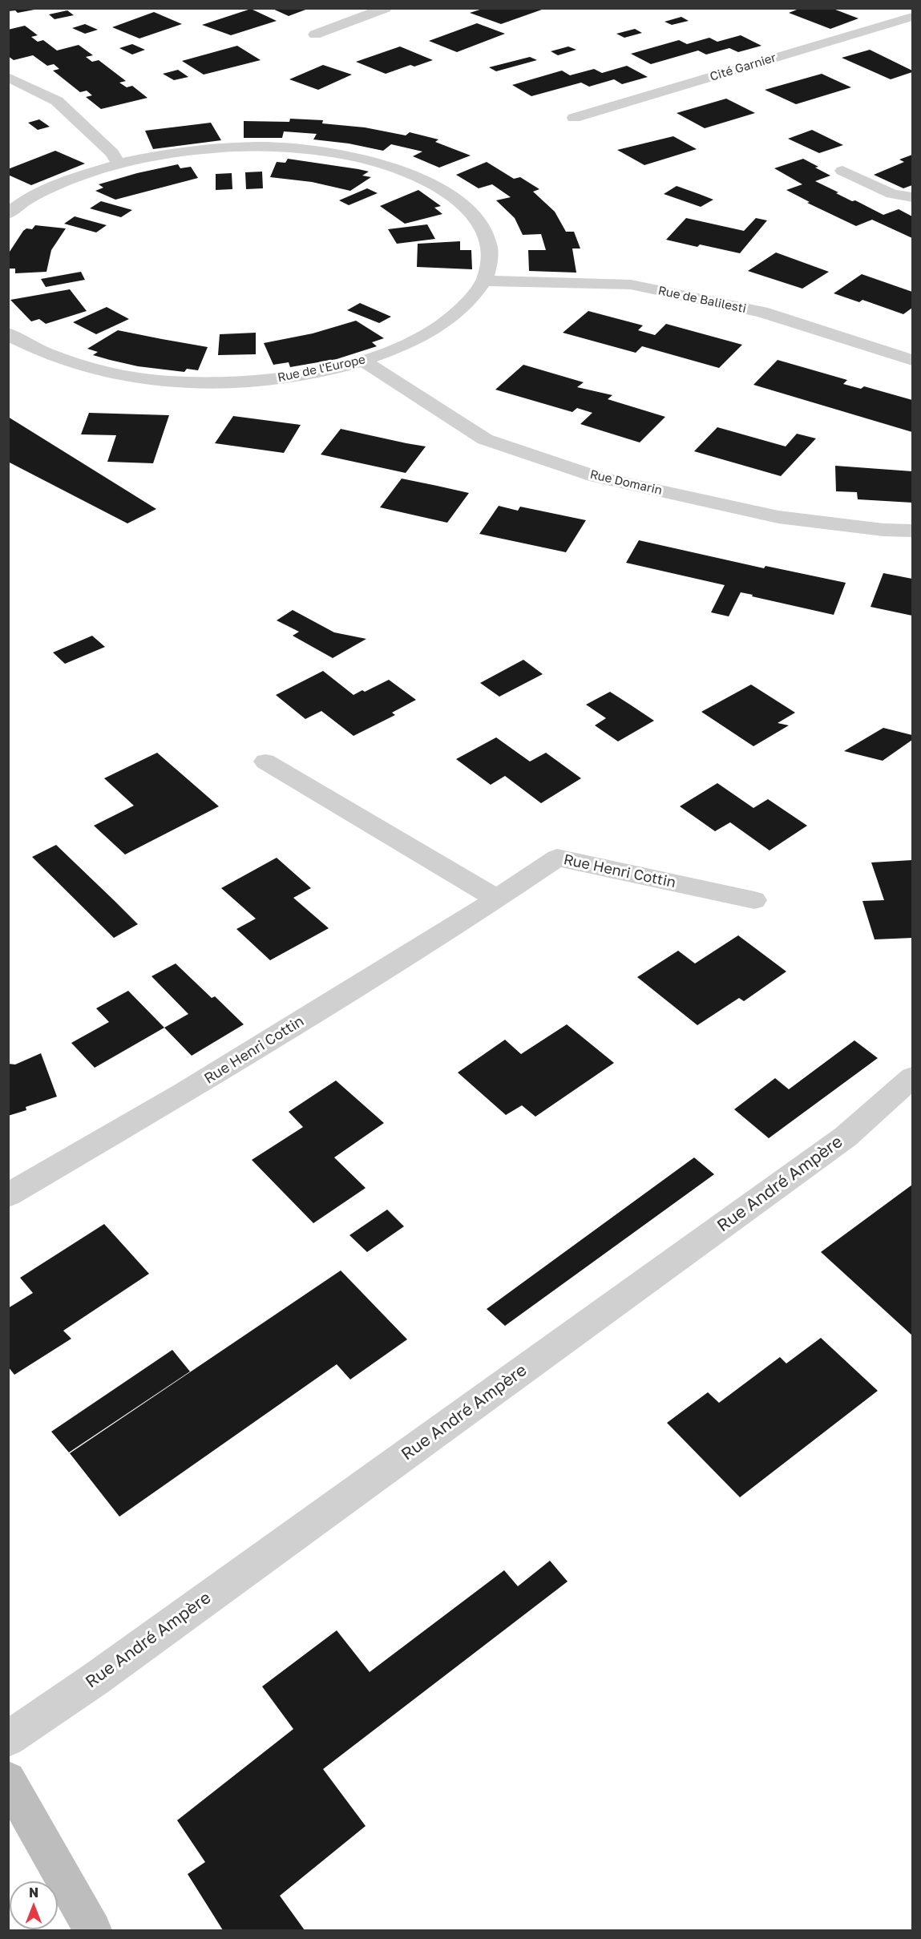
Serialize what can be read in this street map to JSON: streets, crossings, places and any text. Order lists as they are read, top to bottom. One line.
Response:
{"streets":{"street":["Cité Garnier","Rue de Balilesti","Rue de l'Europe","Rue Domarin","Rue Henri Cottin","Rue André Ampère"]},"crossings":[["Rue de Balilesti","Rue de l'Europe"],["Rue de l'Europe","Rue Domarin"]],"north":"top"}
